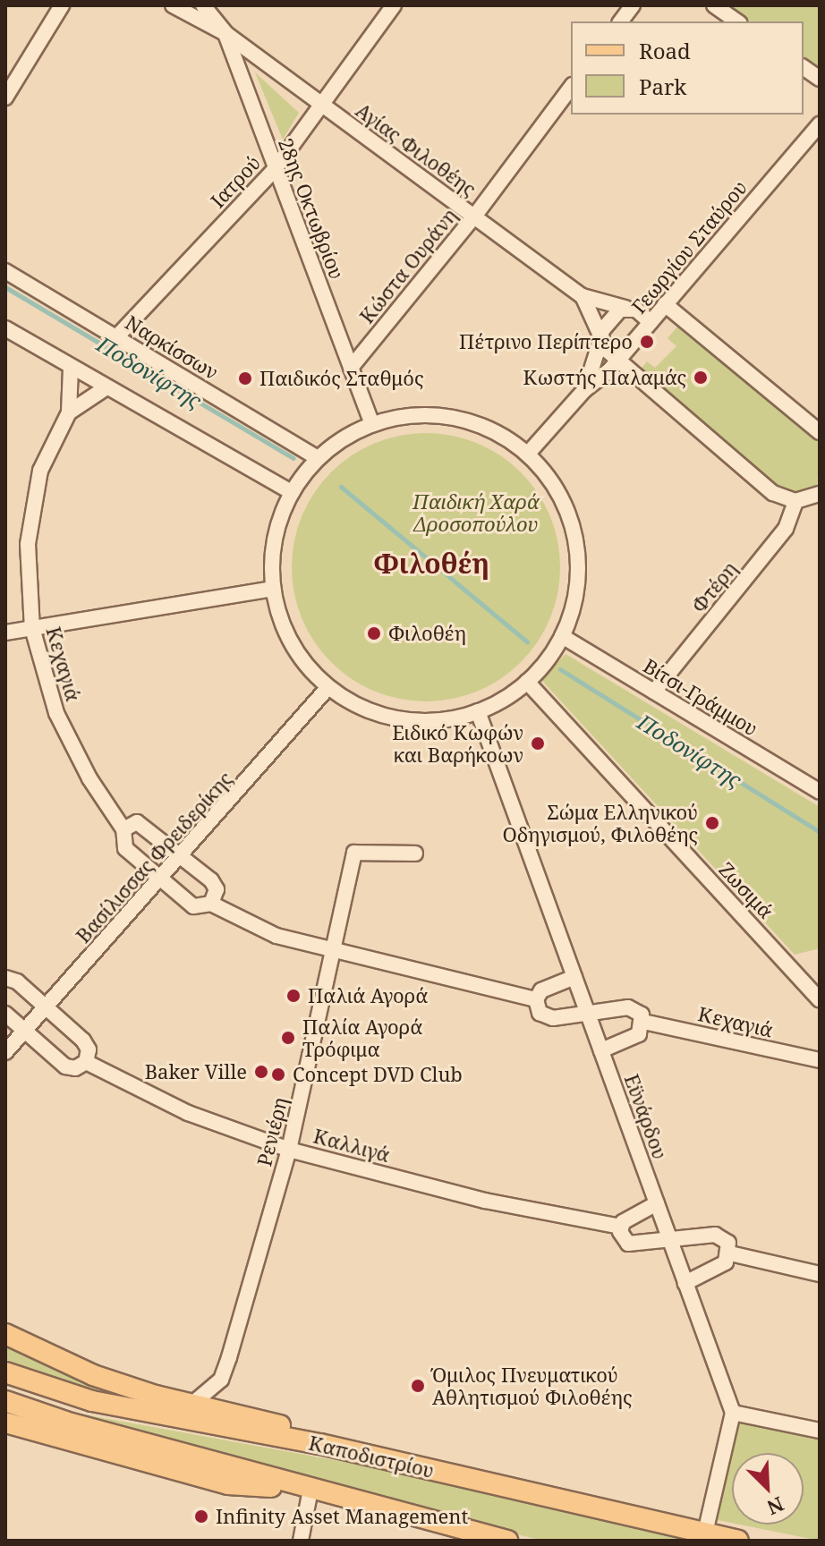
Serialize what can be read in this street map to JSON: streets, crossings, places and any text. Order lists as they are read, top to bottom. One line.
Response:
{"streets":{"main road":["Καποδιστρίου"],"street":["Αγίας Φιλοθέης","Ιατρού","28ης Οκτωβρίου","Γεωργίου Σταύρου","Κώστα Ουράνη","Ναρκίσσων","Φτέρη","Κεχαγιά","Βίτσι-Γράμμου","Βασίλισσας Φρειδερίκης","Ζωσιμά","Εϋνάρδου","Ρενιέρη","Καλλιγά"]},"crossings":[["Αγίας Φιλοθέης","Ιατρού"],["Αγίας Φιλοθέης","28ης Οκτωβρίου"],["Αγίας Φιλοθέης","Γεωργίου Σταύρου"],["Αγίας Φιλοθέης","Κώστα Ουράνη"],["Ιατρού","28ης Οκτωβρίου"],["Ιατρού","Ναρκίσσων"],["28ης Οκτωβρίου","Κώστα Ουράνη"],["Φτέρη","Βίτσι-Γράμμου"],["Κεχαγιά","Βασίλισσας Φρειδερίκης"],["Κεχαγιά","Εϋνάρδου"],["Κεχαγιά","Ρενιέρη"],["Βασίλισσας Φρειδερίκης","Καλλιγά"],["Εϋνάρδου","Καλλιγά"],["Ρενιέρη","Καλλιγά"]],"districts":["Φιλοθέη"],"water":["Ποδονίφτης"],"parks":["Παιδική Χαρά Δροσοπούλου"],"places":["Πέτρινο Περίπτερο","Κωστής Παλαμάς","Παιδικός Σταθμός","Φιλοθέη","Ειδικό Κωφών και Βαρήκοων","Σώμα Ελληνικού Οδηγισμού, Φιλοθέης","Παλιά Αγορά","Παλία Αγορά Τρόφιμα","Baker Ville","Concept DVD Club","Όμιλος Πνευματικού Αθλητισμού Φιλοθέης","Infinity Asset Management"],"legend":["Road","Park"],"north":"bottom right"}
